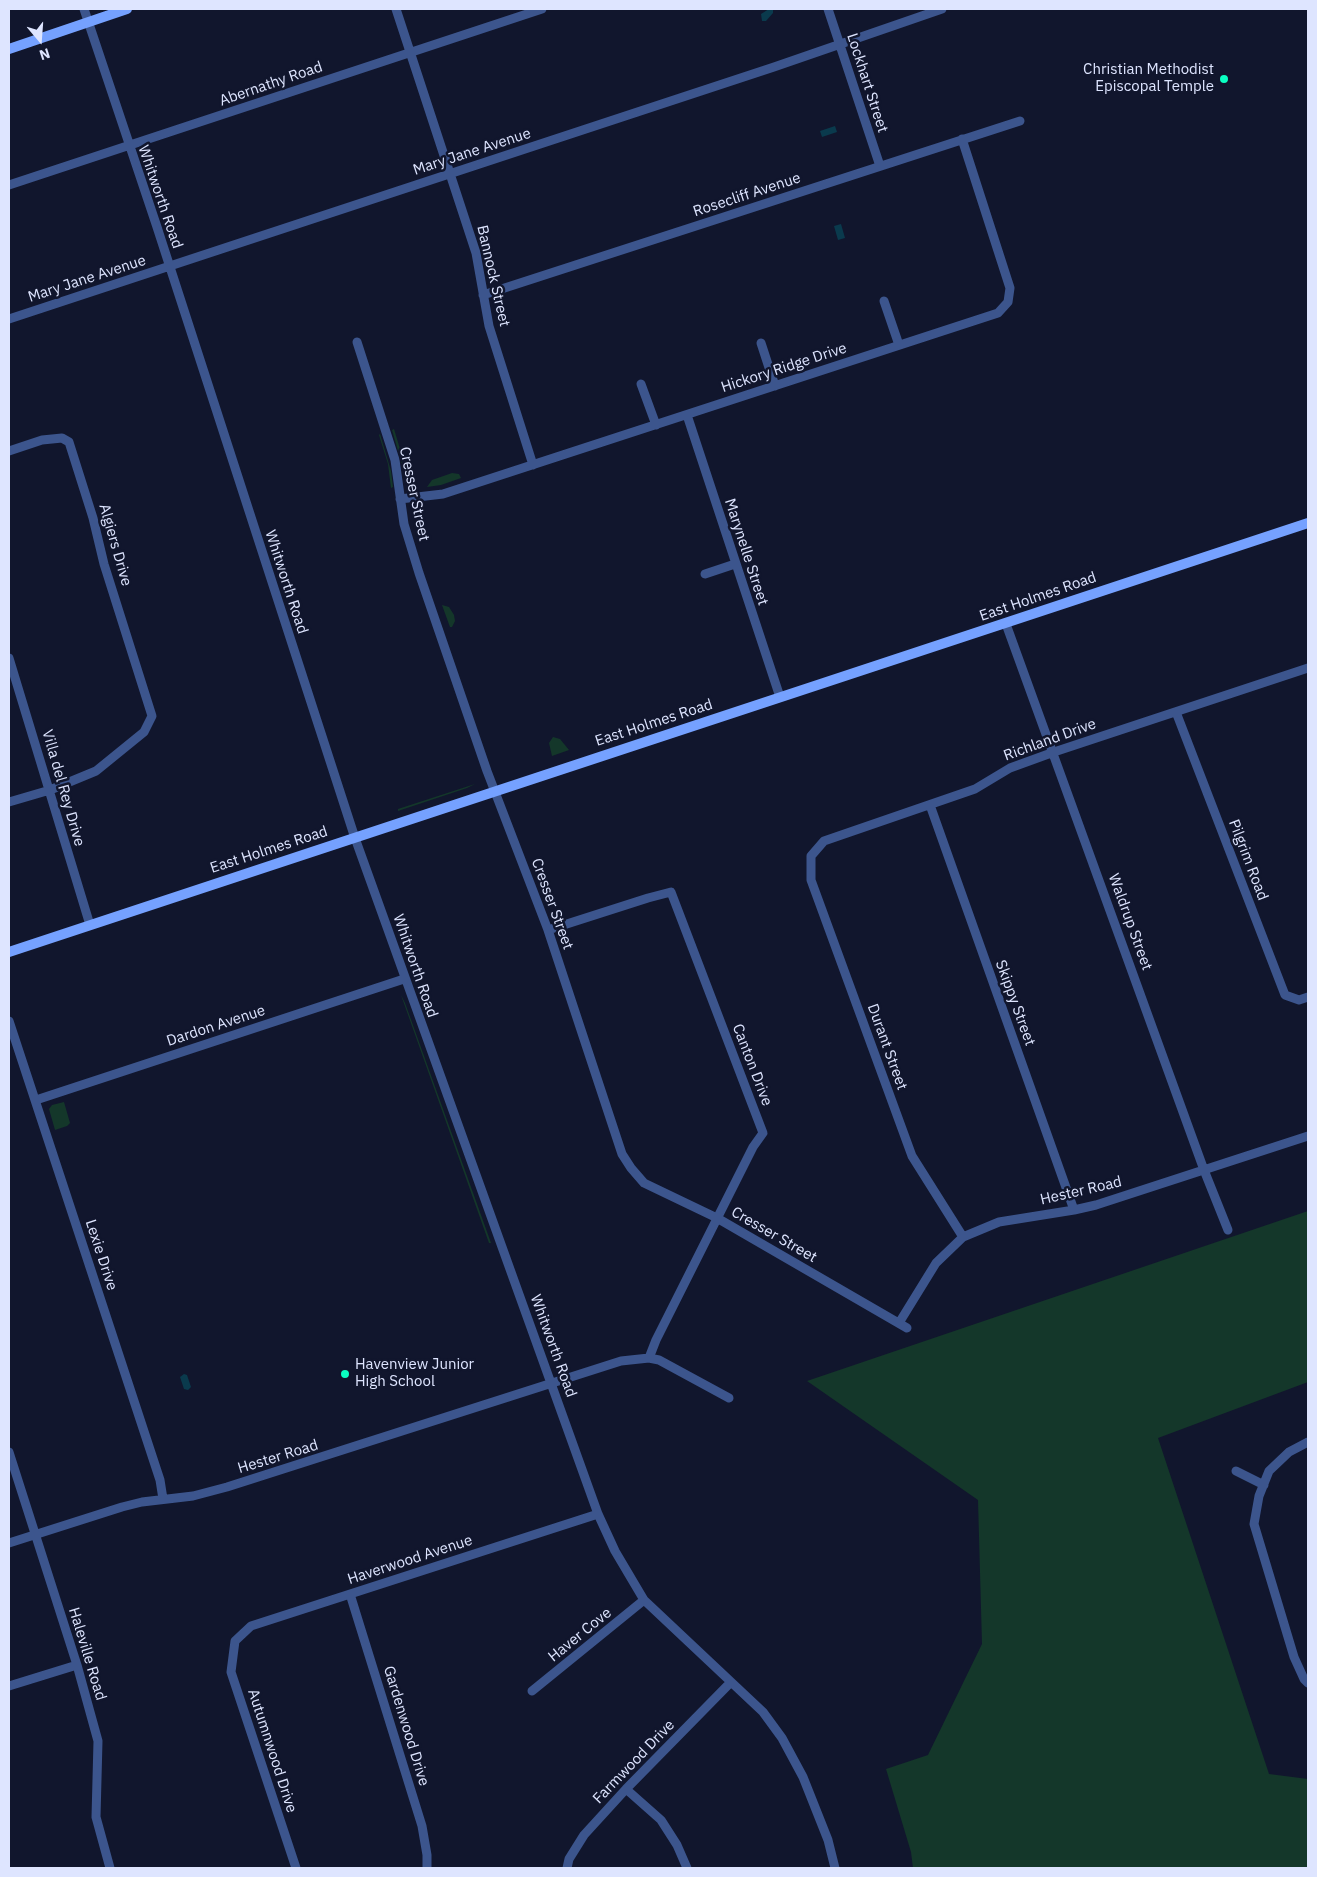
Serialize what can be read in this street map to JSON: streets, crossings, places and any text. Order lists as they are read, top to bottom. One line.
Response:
{"streets":{"main road":["East Holmes Road"],"street":["Lockhart Street","Abernathy Road","Mary Jane Avenue","Rosecliff Avenue","Whitworth Road","Bannock Street","Hickory Ridge Drive","Cresser Street","Algiers Drive","Marynelle Street","Richland Drive","Villa del Rey Drive","Pilgrim Road","Waldrup Street","Skippy Street","Dardon Avenue","Durant Street","Canton Drive","Hester Road","Lexie Drive","Haverwood Avenue","Haver Cove","Haleville Road","Gardenwood Drive","Autumnwood Drive","Farmwood Drive"]},"crossings":[["Lockhart Street","Mary Jane Avenue"],["Lockhart Street","Rosecliff Avenue"],["Abernathy Road","Whitworth Road"],["Abernathy Road","Bannock Street"],["Mary Jane Avenue","Whitworth Road"],["Mary Jane Avenue","Bannock Street"],["Rosecliff Avenue","Bannock Street"],["Rosecliff Avenue","Hickory Ridge Drive"],["Whitworth Road","East Holmes Road"],["Whitworth Road","Dardon Avenue"],["Whitworth Road","Hester Road"],["Whitworth Road","Haverwood Avenue"],["Whitworth Road","Haver Cove"],["Whitworth Road","Farmwood Drive"],["Bannock Street","Hickory Ridge Drive"],["Hickory Ridge Drive","Cresser Street"],["Hickory Ridge Drive","Marynelle Street"],["Cresser Street","East Holmes Road"],["Cresser Street","Canton Drive"],["Cresser Street","Hester Road"],["Algiers Drive","Villa del Rey Drive"],["Marynelle Street","East Holmes Road"],["East Holmes Road","Villa del Rey Drive"],["East Holmes Road","Waldrup Street"],["Richland Drive","Pilgrim Road"],["Richland Drive","Waldrup Street"],["Richland Drive","Skippy Street"],["Richland Drive","Durant Street"],["Waldrup Street","Hester Road"],["Skippy Street","Hester Road"],["Dardon Avenue","Lexie Drive"],["Durant Street","Hester Road"],["Canton Drive","Hester Road"],["Hester Road","Lexie Drive"],["Hester Road","Haleville Road"],["Haverwood Avenue","Gardenwood Drive"],["Haverwood Avenue","Autumnwood Drive"]],"places":["Christian Methodist Episcopal Temple","Havenview Junior High School"],"north":"bottom"}
